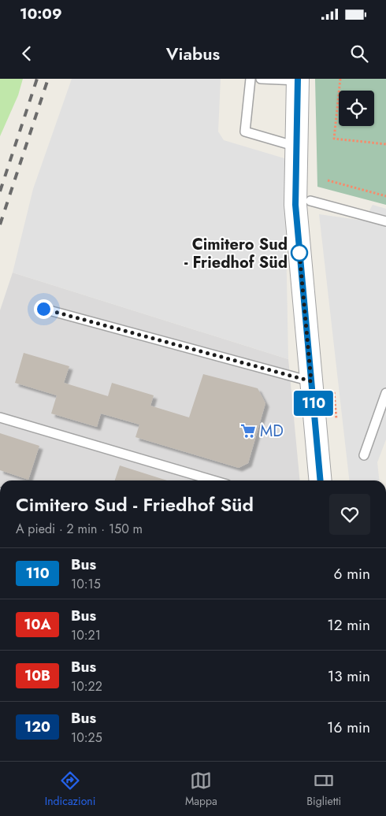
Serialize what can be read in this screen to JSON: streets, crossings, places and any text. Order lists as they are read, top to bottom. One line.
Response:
{"places":{"other":["Cimitero Sud - Friedhof Süd"],"supermarket":["MD"]},"lines":["bus line 110"],"page":{"status":"10:09","header":"Viabus","on_map":"110","heading":["Cimitero Sud - Friedhof Süd","A piedi · 2 min · 150 m"],"list":[{"mark":"110","name":"Bus","note":"10:15","value":"6 min"},{"mark":"10A","name":"Bus","note":"10:21","value":"12 min"},{"mark":"10B","name":"Bus","note":"10:22","value":"13 min"},{"mark":"120","name":"Bus","note":"10:25","value":"16 min"}],"tabs":["Indicazioni","Mappa","Biglietti"]}}
